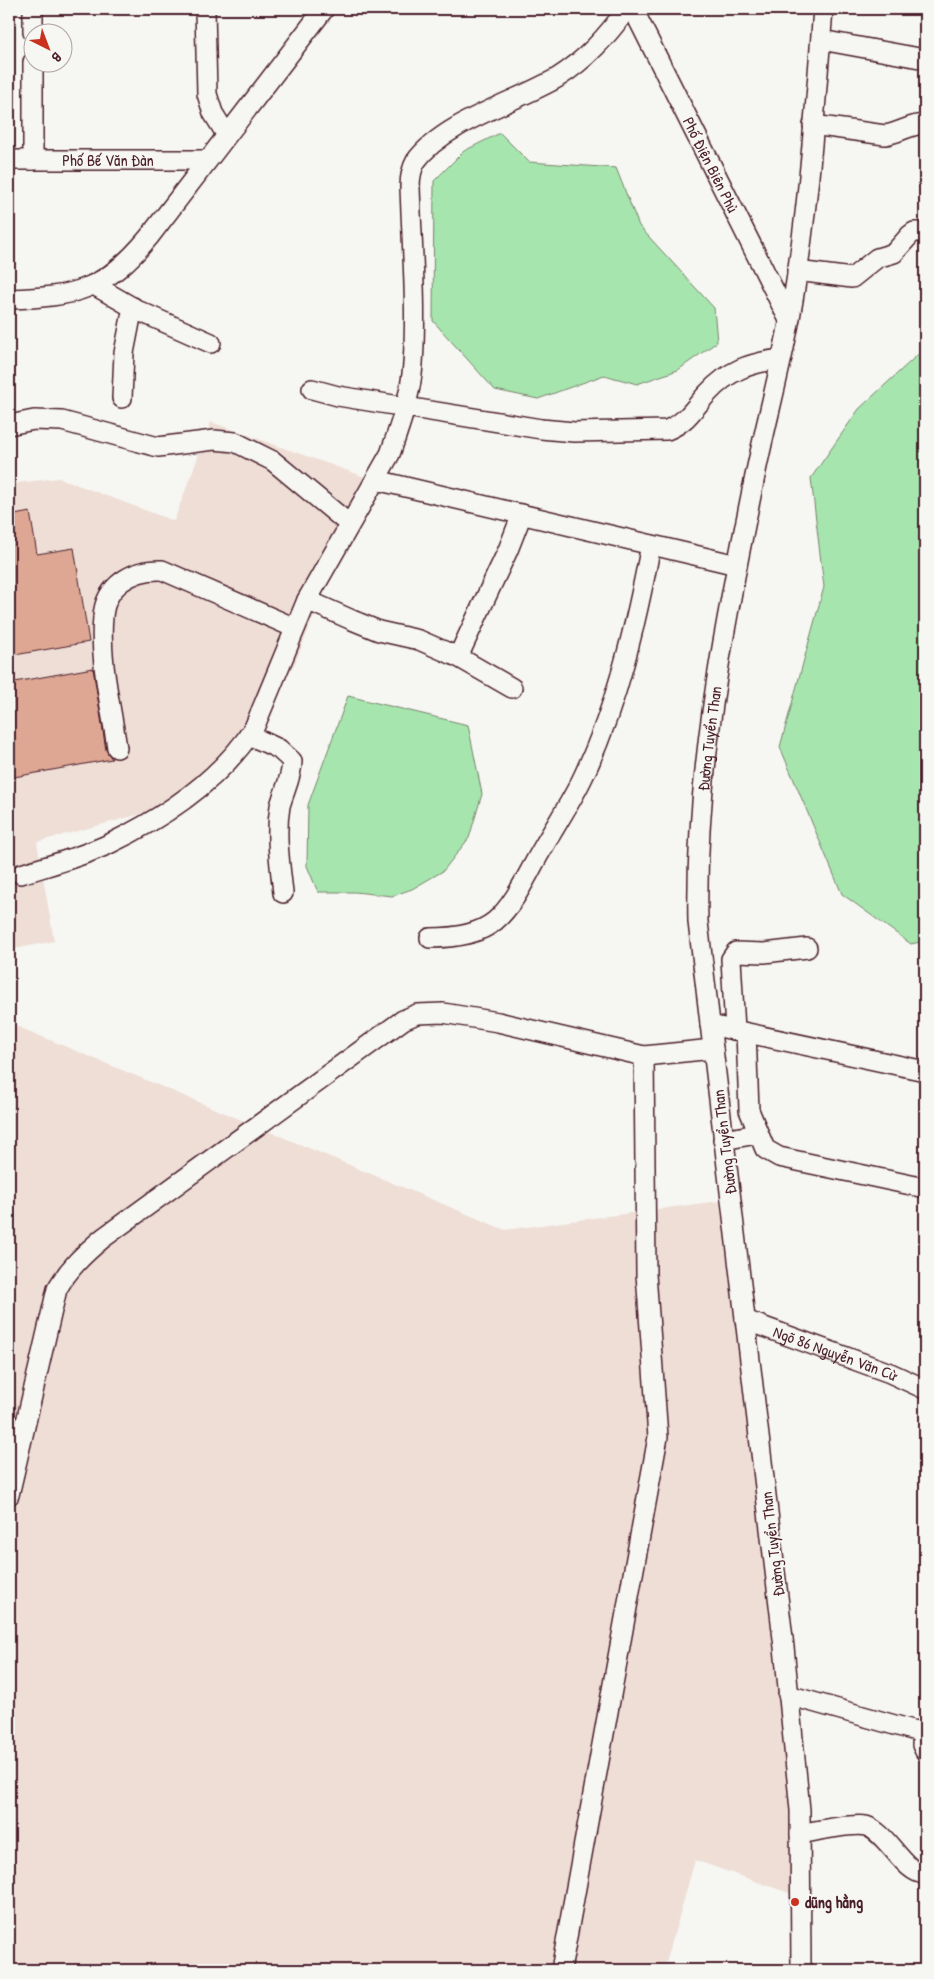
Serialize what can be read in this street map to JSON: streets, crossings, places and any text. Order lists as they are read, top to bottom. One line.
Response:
{"streets":{"street":["Phố Bế Văn Đàn","Phố Điện Biên Phủ","Đường Tuyển Than","Ngõ 86 Nguyễn Văn Cừ"]},"crossings":[["Phố Điện Biên Phủ","Đường Tuyển Than"],["Đường Tuyển Than","Ngõ 86 Nguyễn Văn Cừ"]],"places":["dũng hằng"],"north":"bottom right"}
